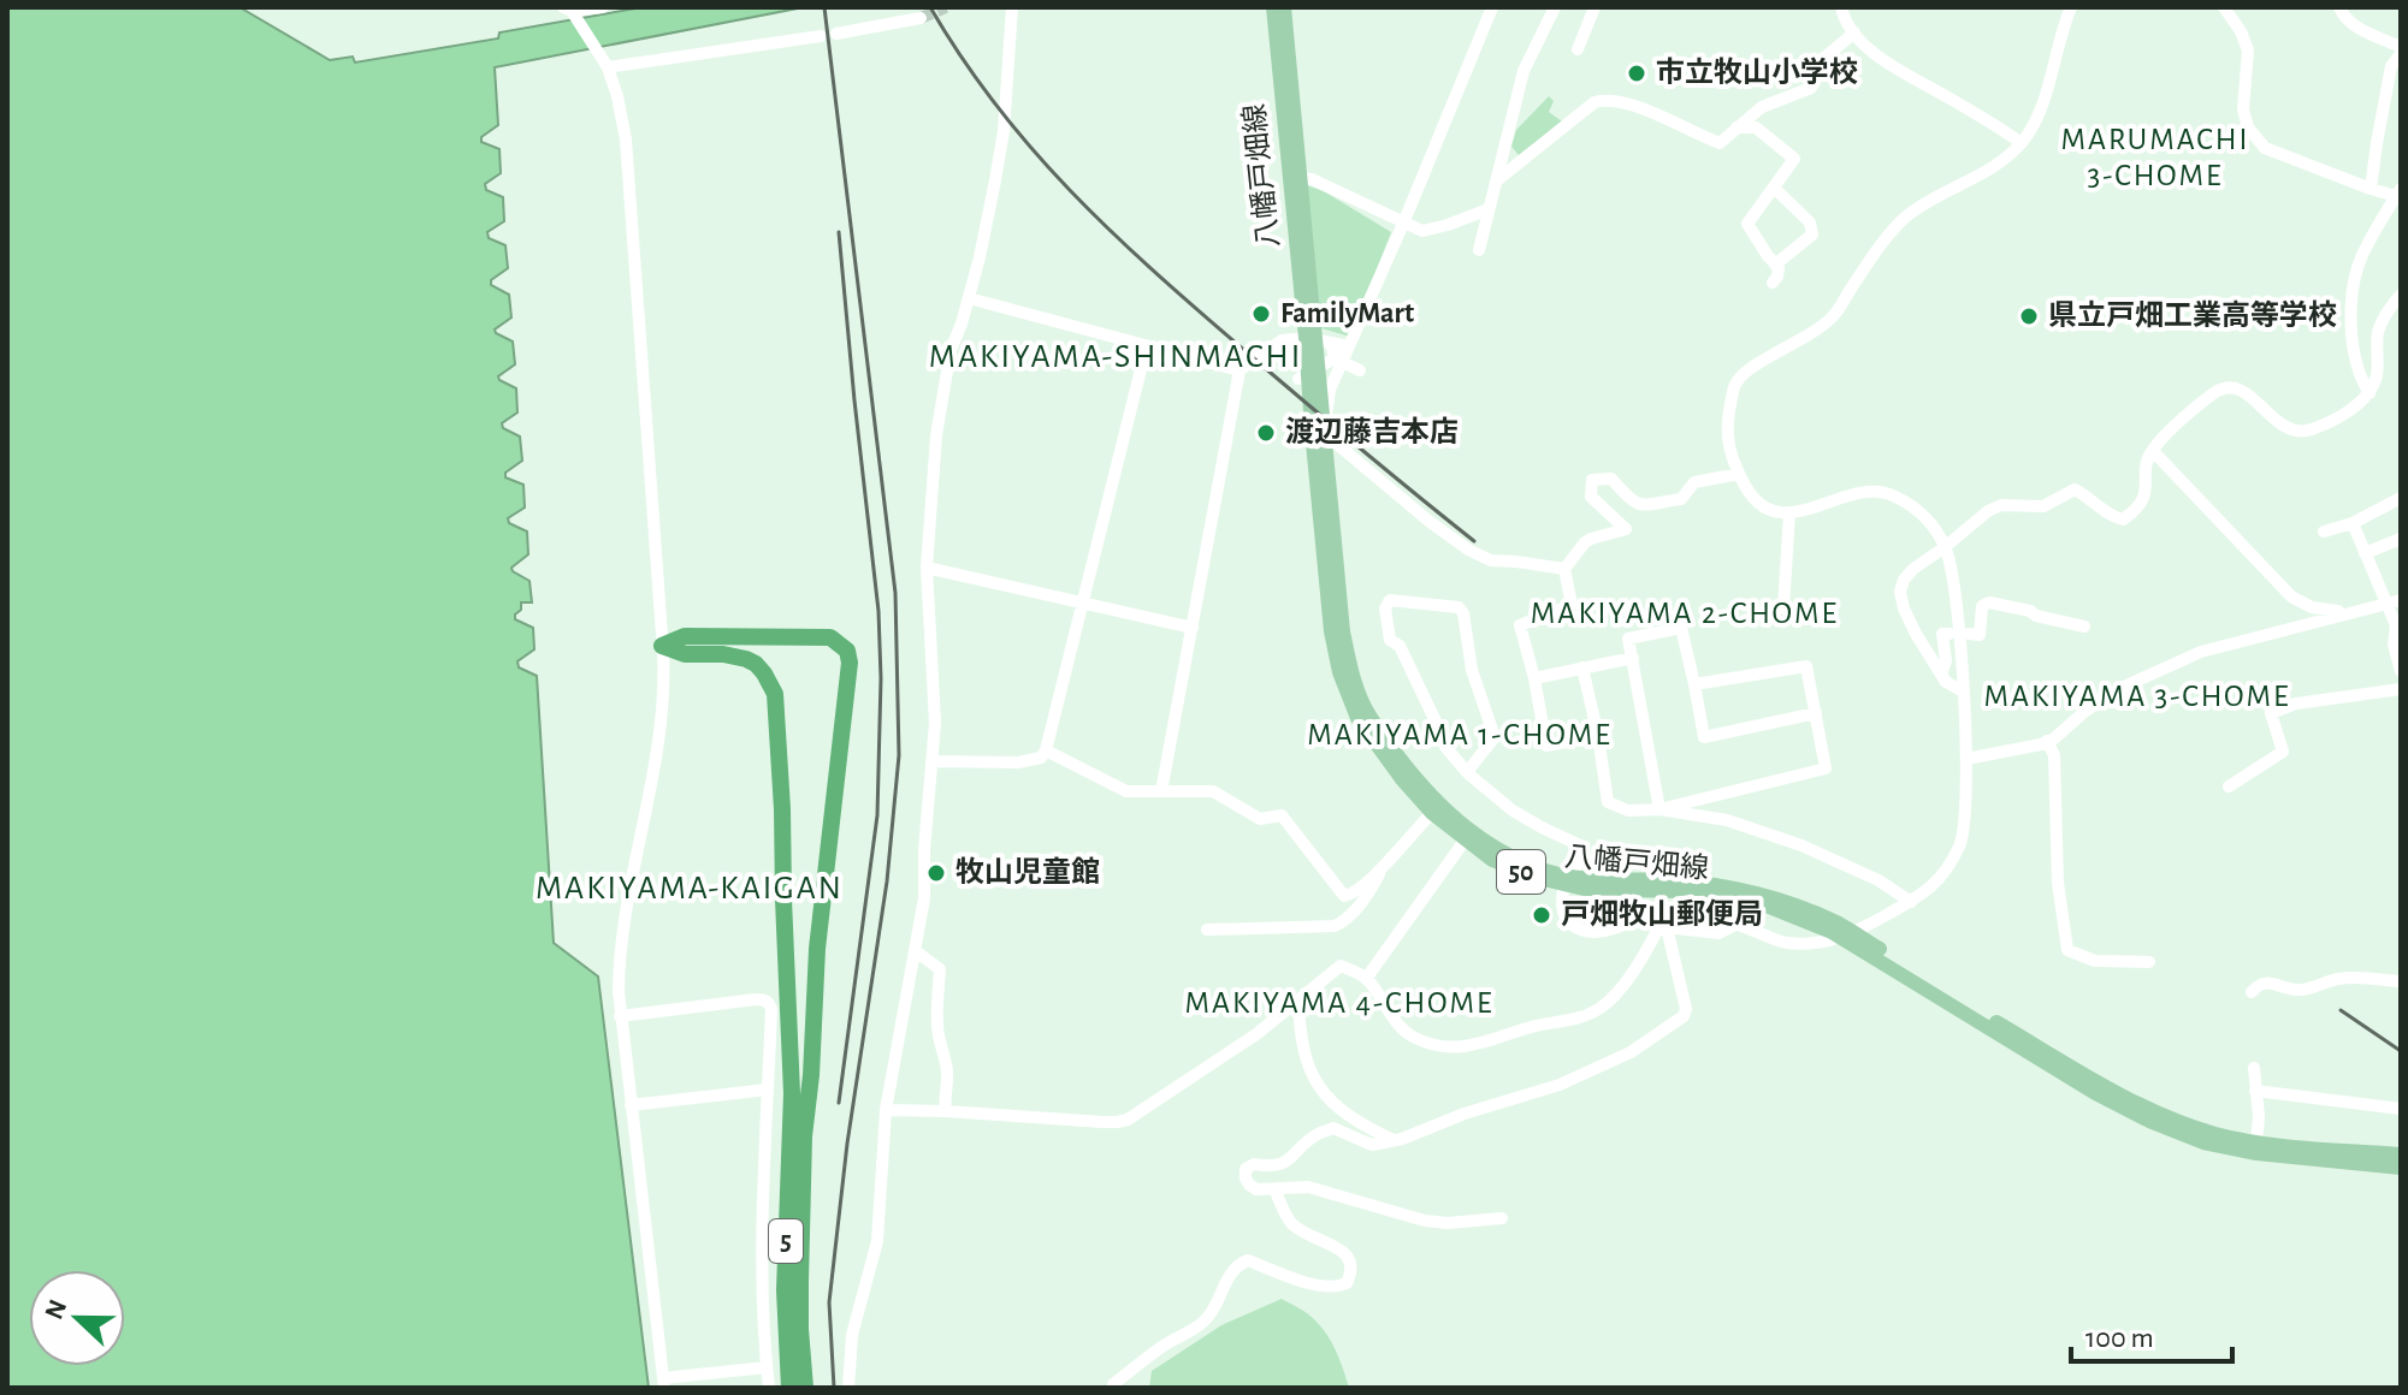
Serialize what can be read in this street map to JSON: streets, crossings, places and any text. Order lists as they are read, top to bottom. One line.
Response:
{"streets":{"highway":["5"],"main road":["八幡戸畑線","50"]},"districts":["MARUMACHI 3-CHOME","MAKIYAMA-SHINMACHI","MAKIYAMA 2-CHOME","MAKIYAMA 3-CHOME","MAKIYAMA 1-CHOME","MAKIYAMA-KAIGAN","MAKIYAMA 4-CHOME"],"places":["市立牧山小学校","FamilyMart","県立戸畑工業高等学校","渡辺藤吉本店","牧山児童館","戸畑牧山郵便局"],"scale_bar":"100 m","north":"left"}
